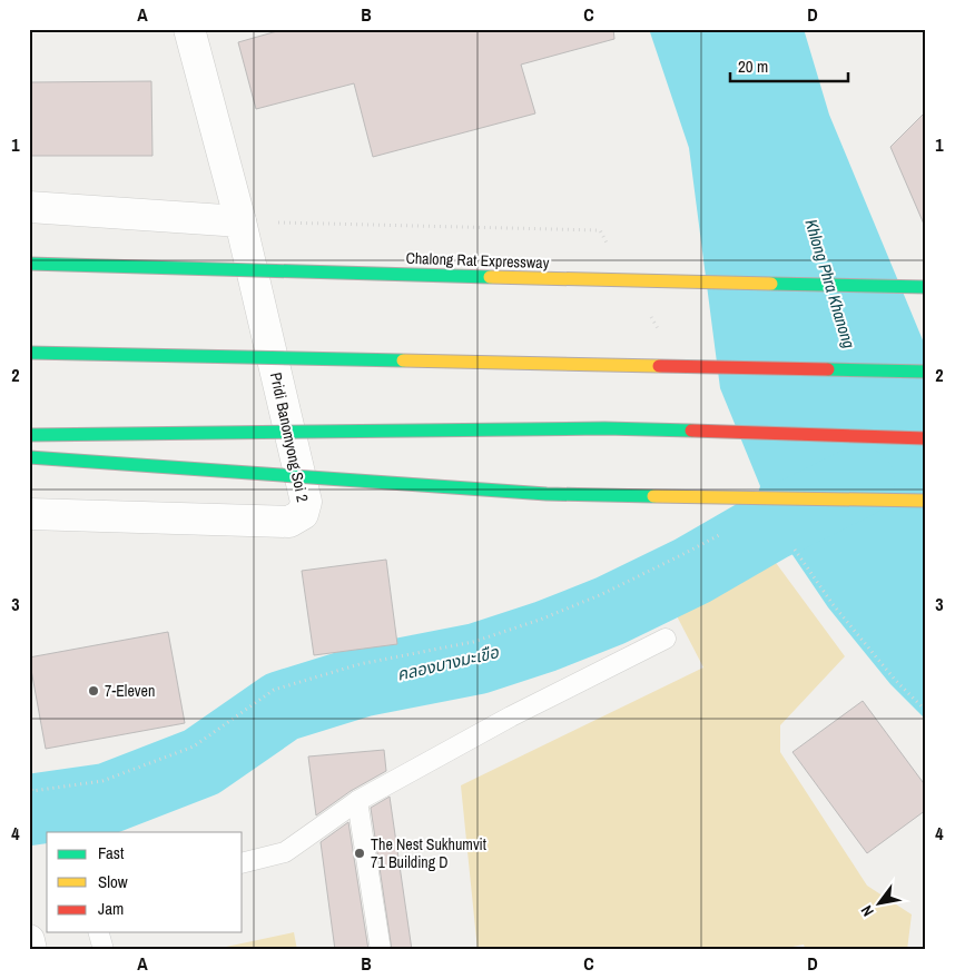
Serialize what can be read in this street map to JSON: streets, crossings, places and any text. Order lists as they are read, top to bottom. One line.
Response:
{"streets":{"highway":["Chalong Rat Expressway"],"street":["Pridi Banomyong Soi 2"]},"water":["Khlong Phra Khanong","คลองบางมะเขือ"],"places":["7-Eleven","The Nest Sukhumvit 71 Building D"],"legend":["Fast","Slow","Jam"],"scale_bar":"20 m","north":"bottom left","grid":{"columns":["A","B","C","D"],"rows":["1","2","3","4"]}}
